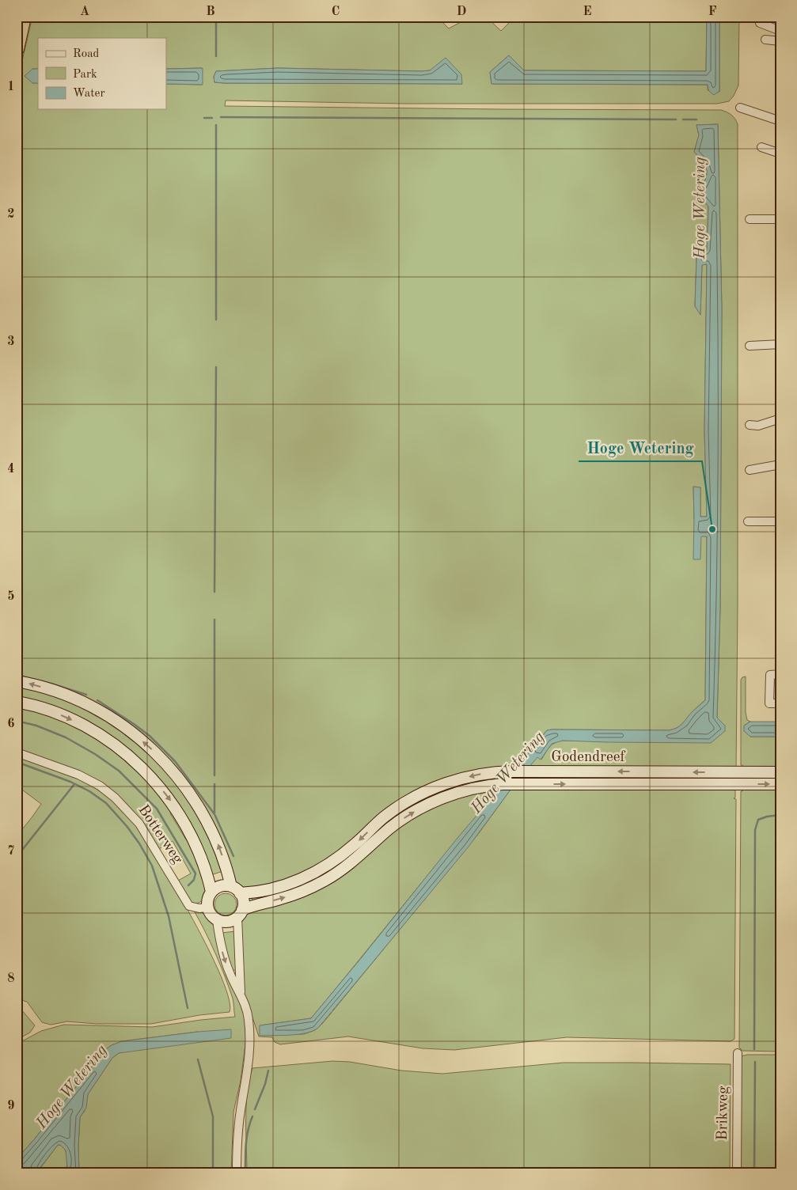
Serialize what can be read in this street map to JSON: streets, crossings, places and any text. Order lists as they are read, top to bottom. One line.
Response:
{"streets":{"main road":["Godendreef"],"street":["Botterweg","Brikweg"]},"crossings":[["Godendreef","Botterweg"]],"water":["Hoge Wetering"],"places":["Hoge Wetering"],"legend":["Road","Park","Water"],"grid":{"columns":["A","B","C","D","E","F"],"rows":["1","2","3","4","5","6","7","8","9"]}}
